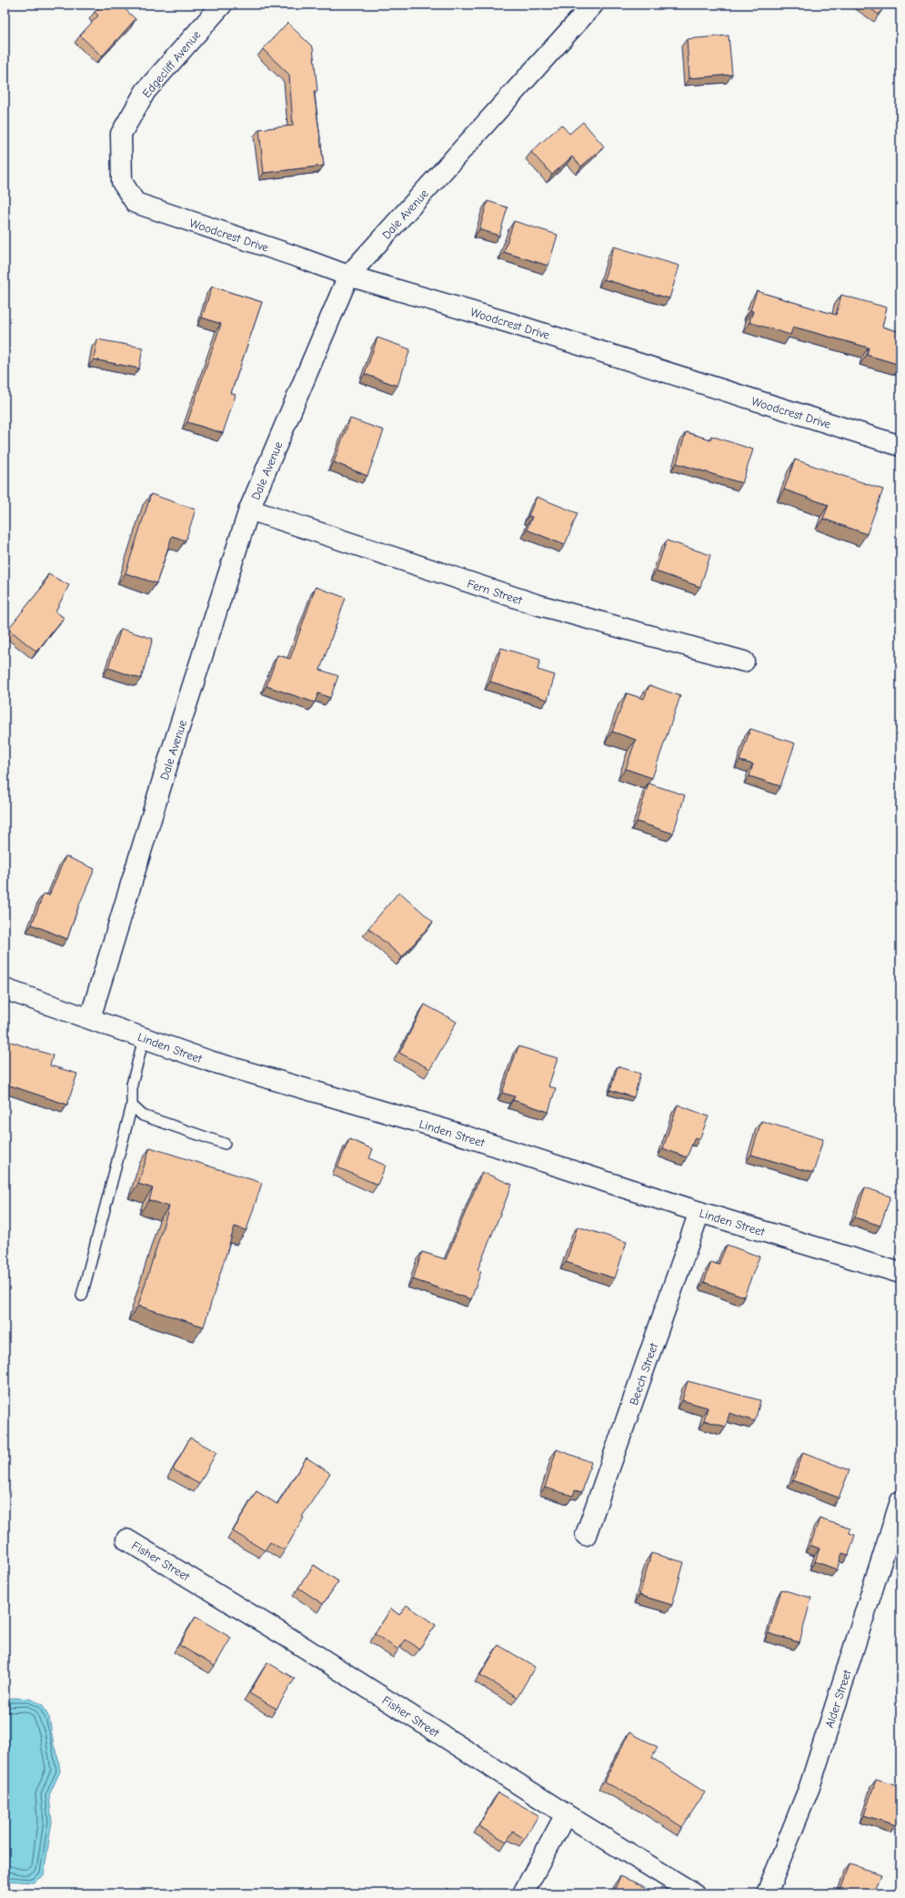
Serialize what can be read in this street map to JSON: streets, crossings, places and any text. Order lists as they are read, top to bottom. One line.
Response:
{"streets":{"street":["Edgecliff Avenue","Dale Avenue","Woodcrest Drive","Fern Street","Linden Street","Beech Street","Fisher Street","Alder Street"]},"crossings":[["Edgecliff Avenue","Woodcrest Drive"],["Dale Avenue","Woodcrest Drive"],["Dale Avenue","Fern Street"],["Dale Avenue","Linden Street"],["Linden Street","Beech Street"]]}
